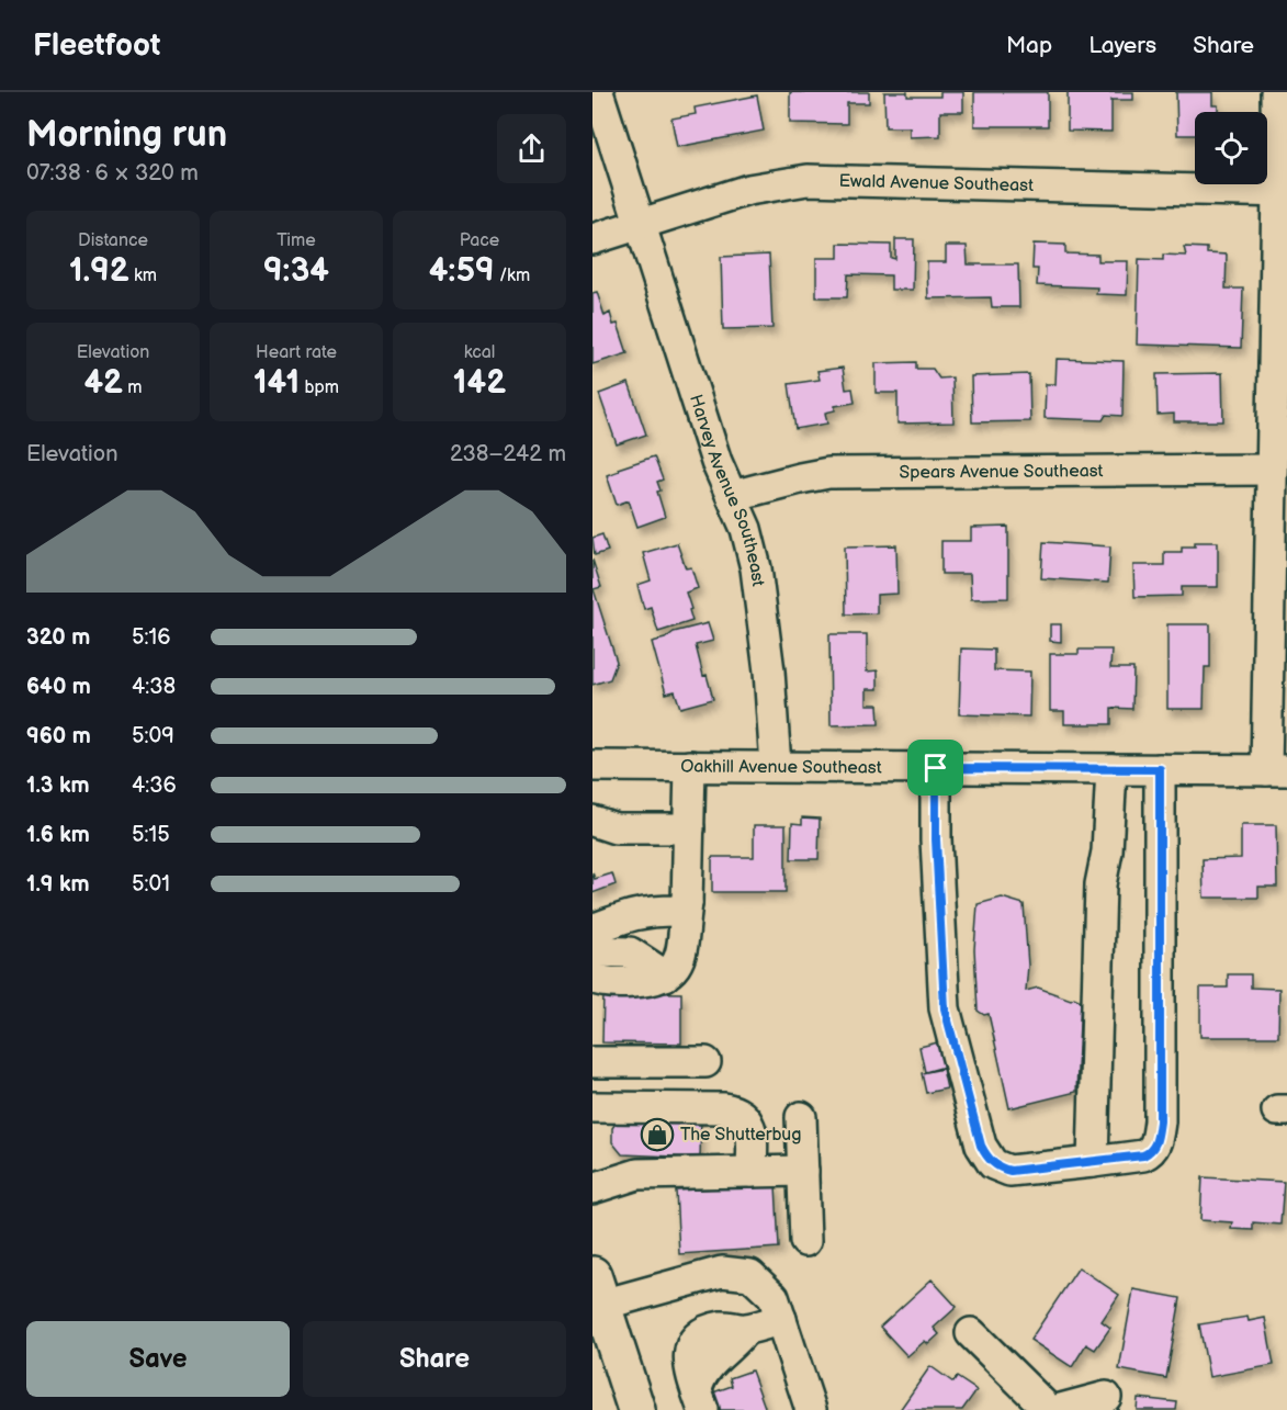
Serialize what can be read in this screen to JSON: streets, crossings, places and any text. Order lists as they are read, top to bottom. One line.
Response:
{"streets":{"street":["Ewald Avenue Southeast","Spears Avenue Southeast","Harvey Avenue Southeast","Oakhill Avenue Southeast"]},"crossings":[["Ewald Avenue Southeast","Harvey Avenue Southeast"],["Spears Avenue Southeast","Harvey Avenue Southeast"],["Harvey Avenue Southeast","Oakhill Avenue Southeast"]],"places":{"shop":["The Shutterbug"]},"page":{"header":"Fleetfoot","nav":["Map","Layers","Share"],"heading":["Morning run","07:38 · 6 × 320 m"],"stats":[["Distance","1.92 km"],["Time","9:34"],["Pace","4:59 /km"],["Elevation","42 m"],["Heart rate","141 bpm"],["kcal","142"]],"chart":["Elevation","238–242 m"],"list":[{"name":"320 m","note":"5:16"},{"name":"640 m","note":"4:38"},{"name":"960 m","note":"5:09"},{"name":"1.3 km","note":"4:36"},{"name":"1.6 km","note":"5:15"},{"name":"1.9 km","note":"5:01"}],"buttons":["Save","Share"]}}
